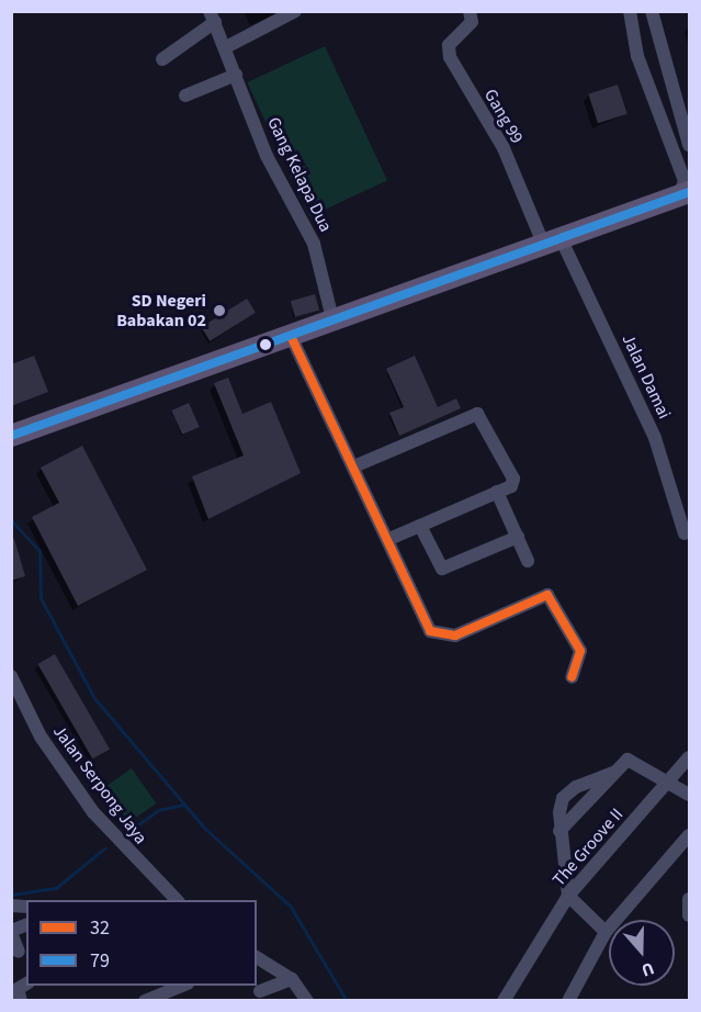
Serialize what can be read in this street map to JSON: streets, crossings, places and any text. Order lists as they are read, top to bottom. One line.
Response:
{"streets":{"street":["Gang 99","Gang Kelapa Dua","Jalan Damai","Jalan Serpong Jaya","The Groove II"]},"crossings":[["Gang 99","Jalan Damai"]],"places":["SD Negeri Babakan 02"],"lines":["transit line 79","transit line 32"],"legend":["32","79"],"north":"bottom"}
